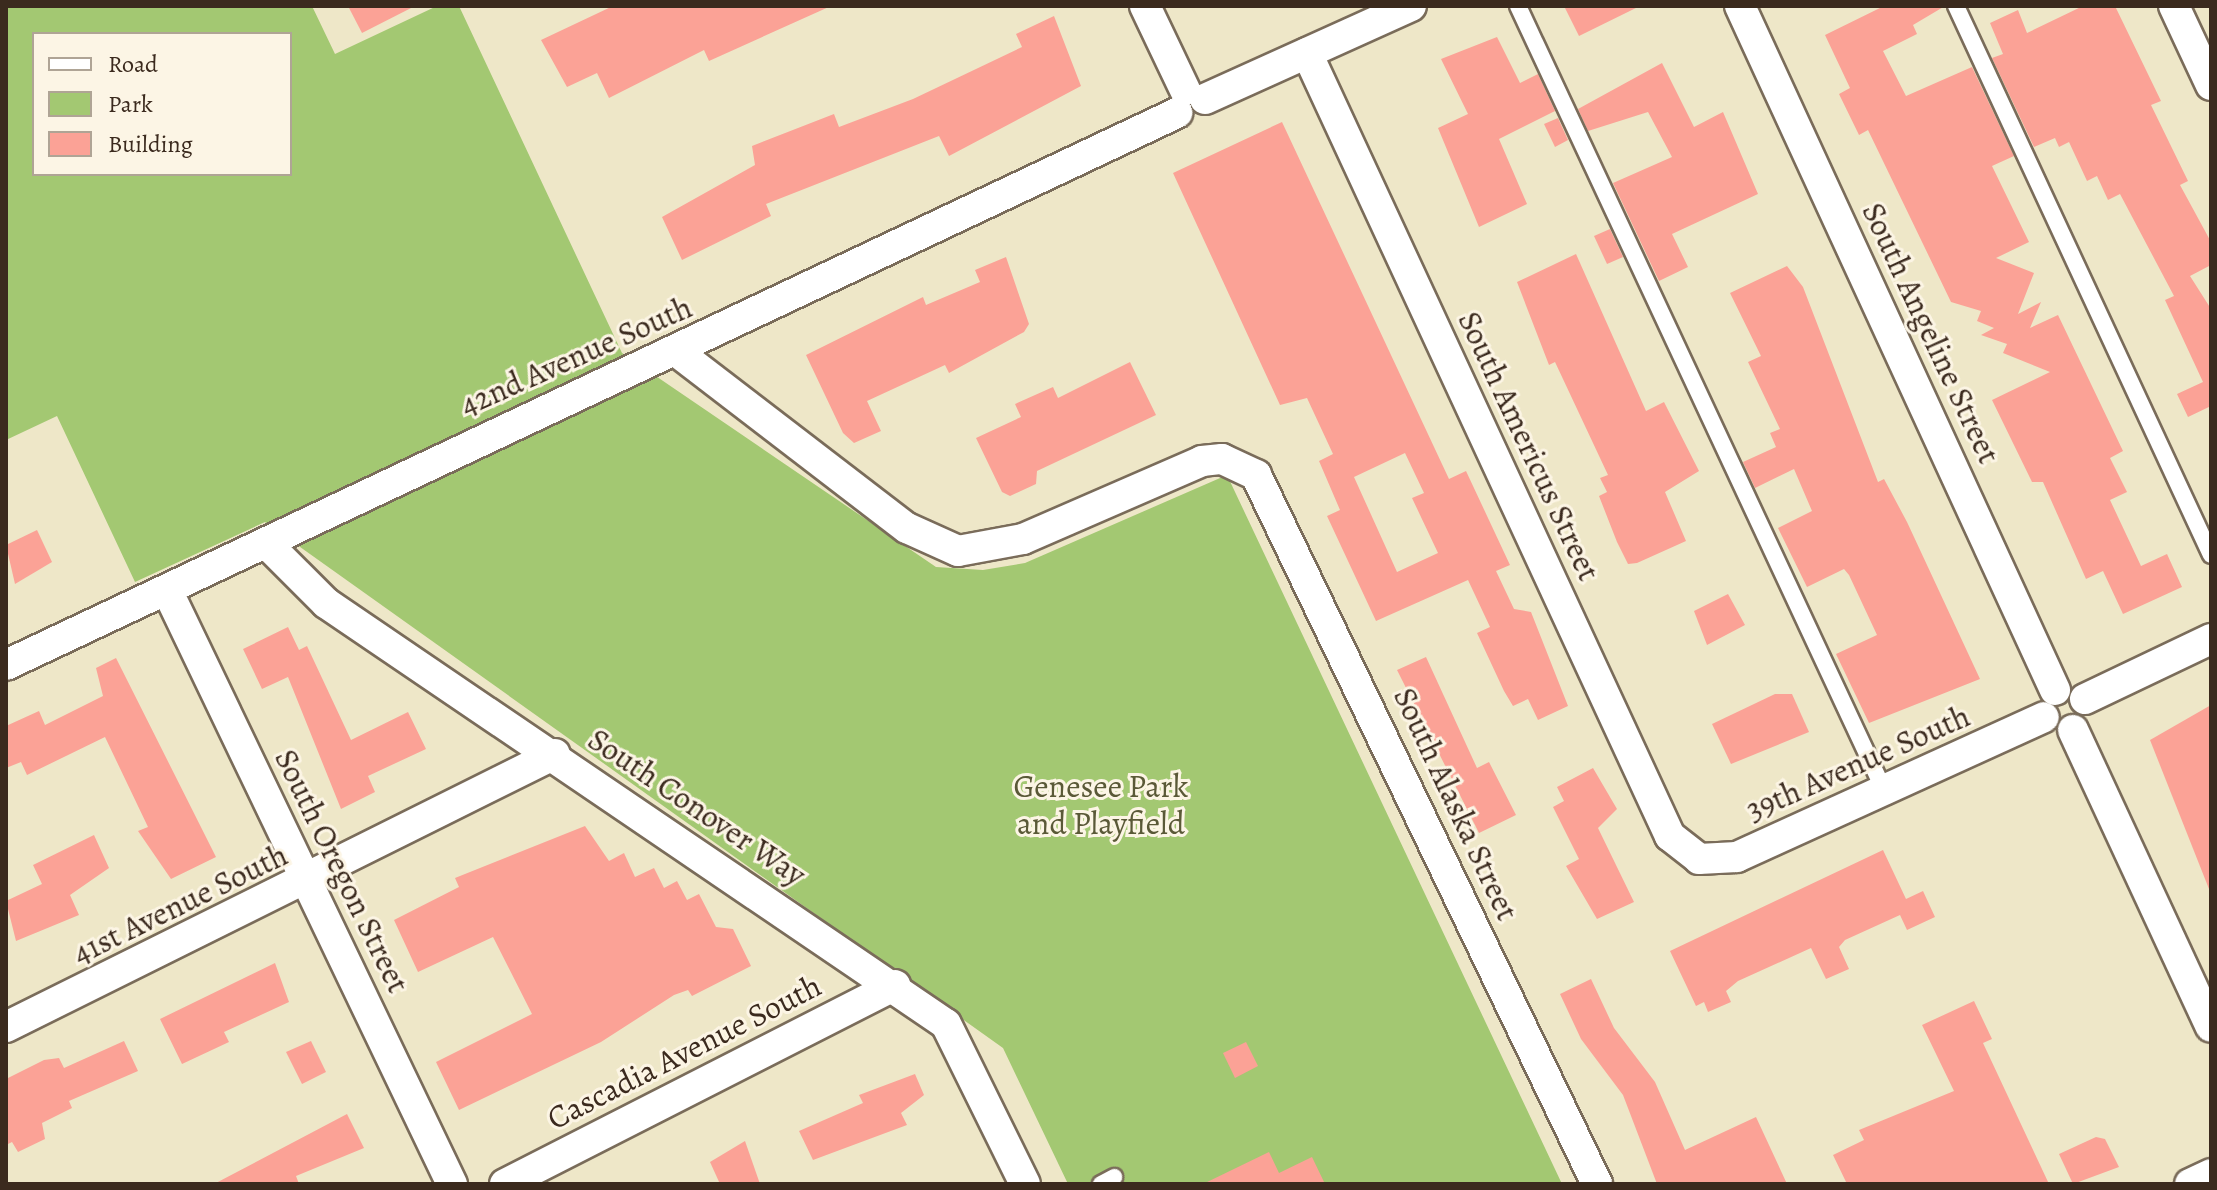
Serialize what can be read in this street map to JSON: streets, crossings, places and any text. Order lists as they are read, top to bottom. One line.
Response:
{"streets":{"street":["South Angeline Street","42nd Avenue South","South Americus Street","39th Avenue South","South Alaska Street","South Conover Way","South Oregon Street","41st Avenue South","Cascadia Avenue South"]},"crossings":[["South Angeline Street","39th Avenue South"],["42nd Avenue South","South Americus Street"],["42nd Avenue South","South Alaska Street"],["42nd Avenue South","South Conover Way"],["42nd Avenue South","South Oregon Street"],["South Americus Street","39th Avenue South"],["South Conover Way","41st Avenue South"],["South Conover Way","Cascadia Avenue South"],["South Oregon Street","41st Avenue South"]],"parks":["Genesee Park and Playfield"],"legend":["Road","Park","Building"]}
